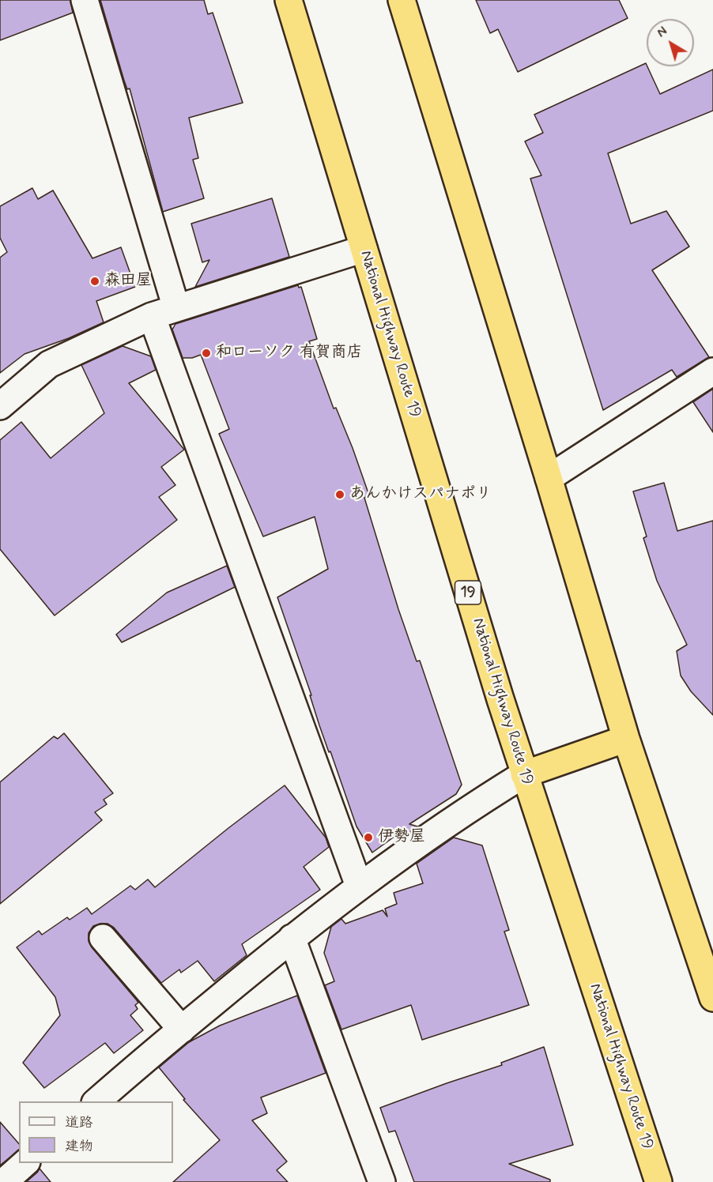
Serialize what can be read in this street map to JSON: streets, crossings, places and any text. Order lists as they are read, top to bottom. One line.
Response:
{"streets":{"highway":["National Highway Route 19","19"]},"places":["森田屋","和ローソク 有賀商店","あんかけスパナポリ","伊勢屋"],"legend":["道路","建物"],"north":"top left"}
